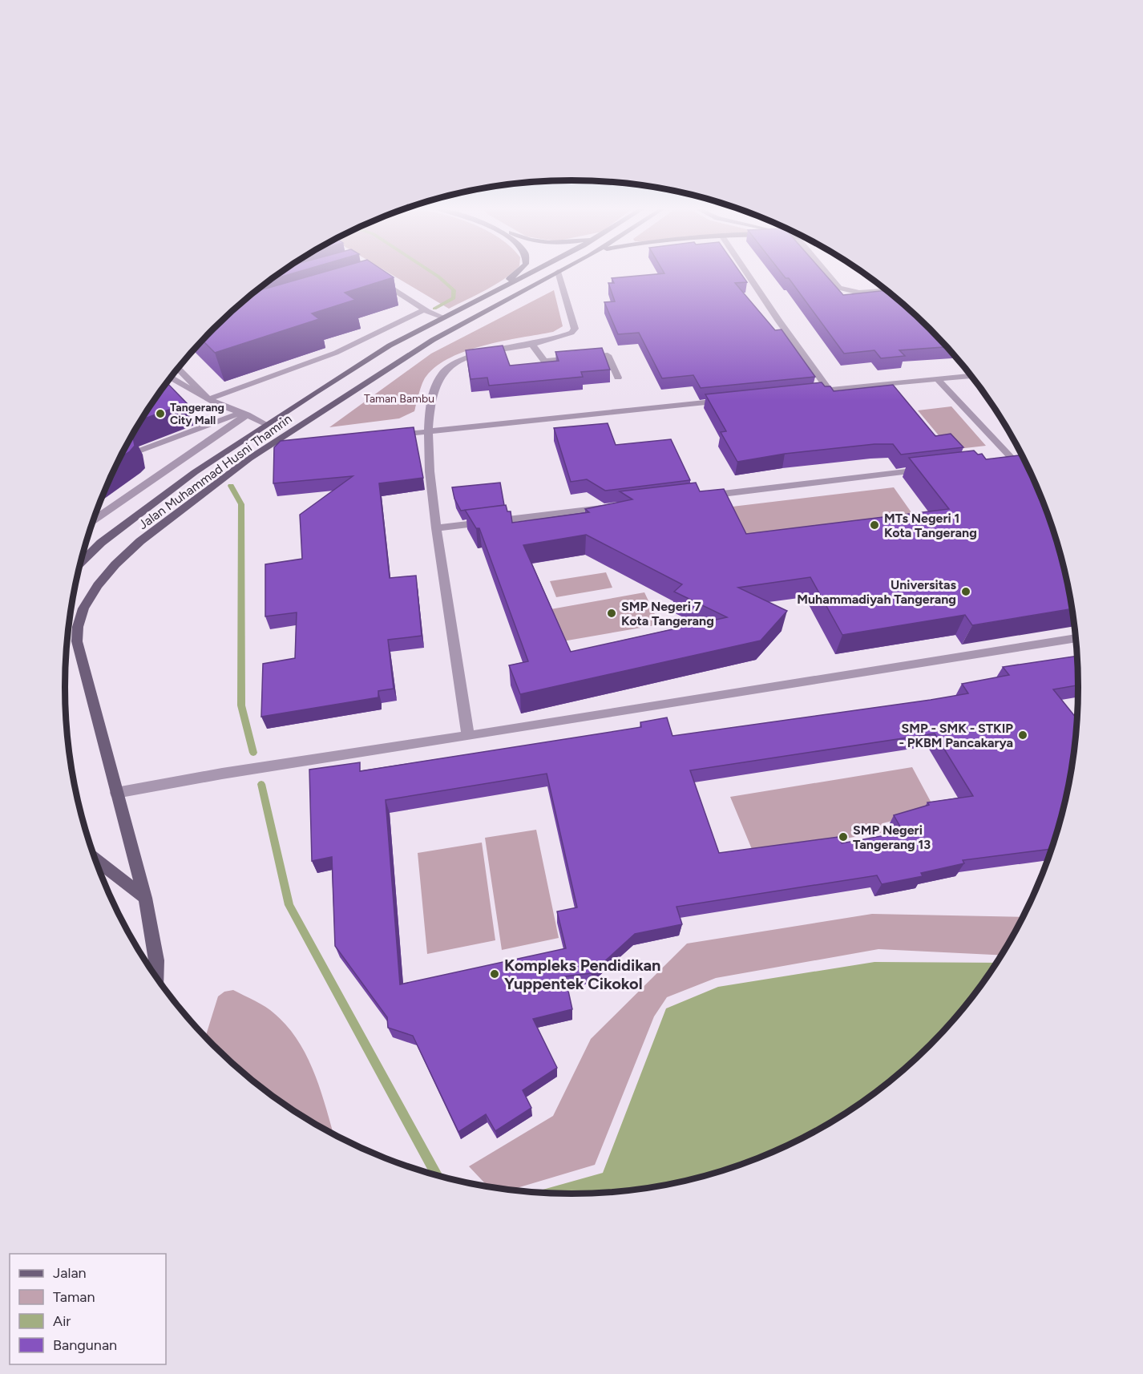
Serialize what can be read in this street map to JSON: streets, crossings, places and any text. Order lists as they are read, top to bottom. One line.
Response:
{"streets":{"main road":["Jalan Muhammad Husni Thamrin"]},"parks":["Taman Bambu"],"places":["Tangerang City Mall","MTs Negeri 1 Kota Tangerang","Universitas Muhammadiyah Tangerang","SMP Negeri 7 Kota Tangerang","SMP - SMK - STKIP - PKBM Pancakarya","SMP Negeri Tangerang 13","Kompleks Pendidikan Yuppentek Cikokol"],"legend":["Jalan","Taman","Air","Bangunan"]}
